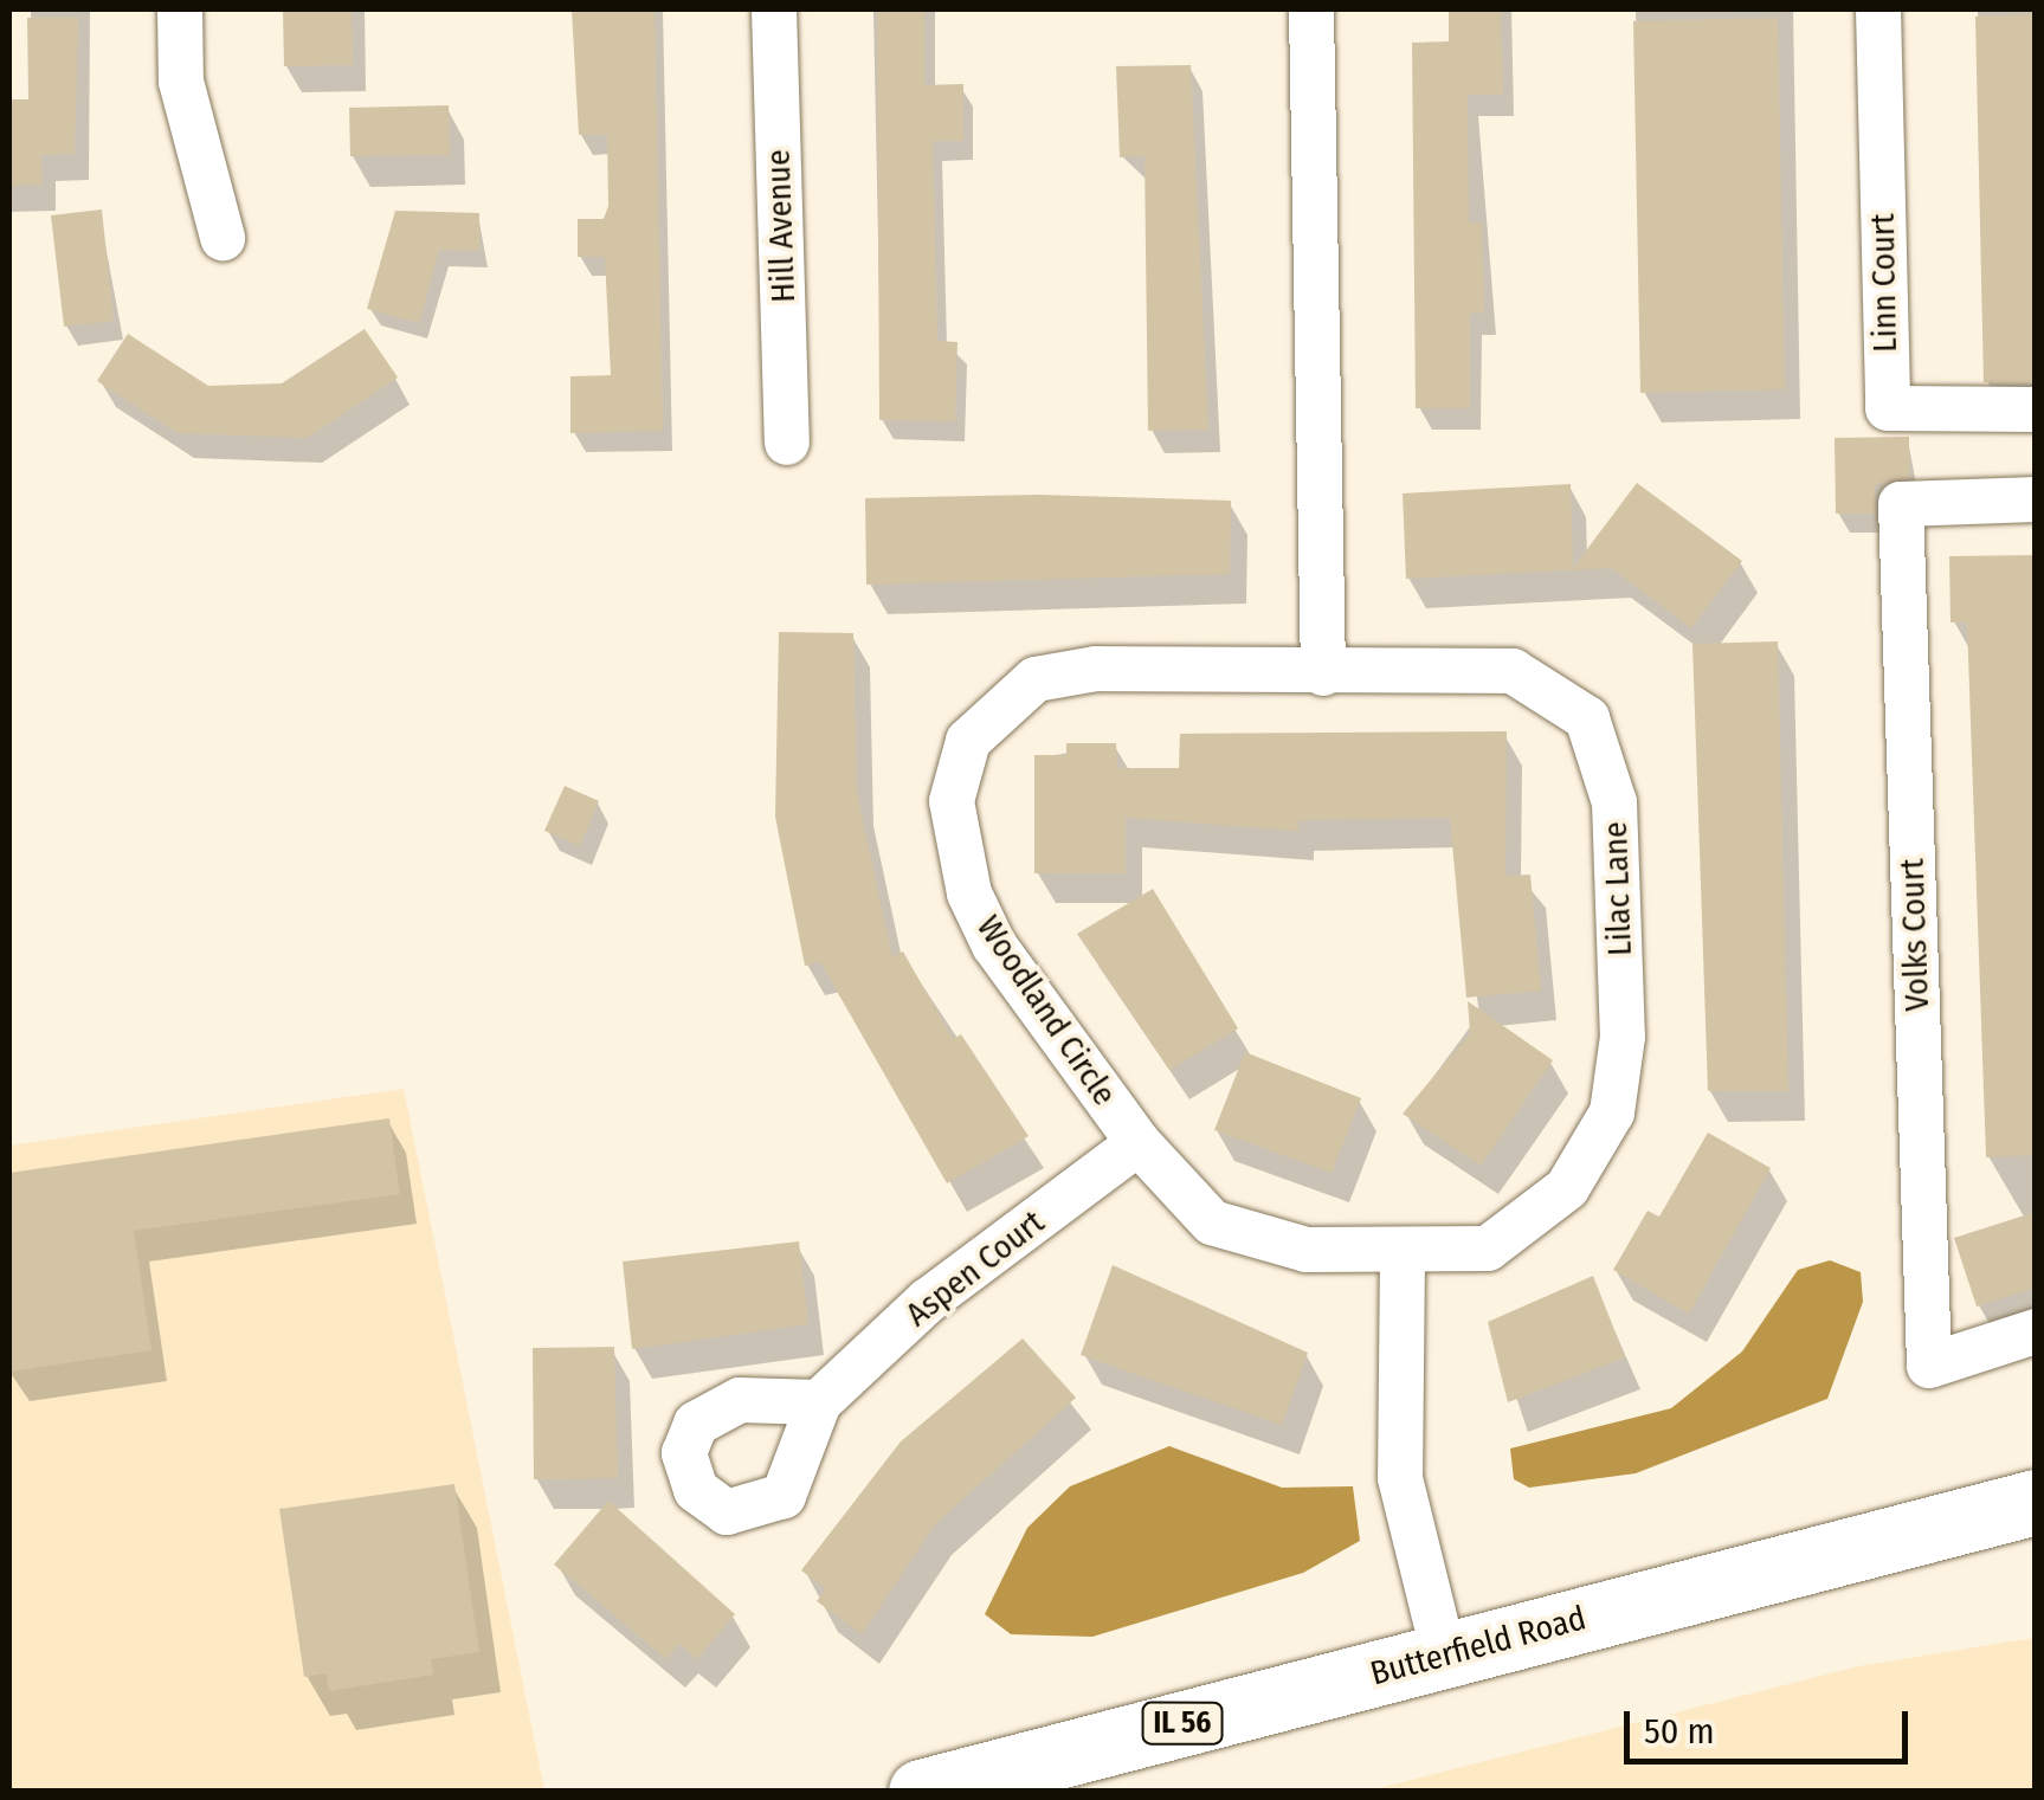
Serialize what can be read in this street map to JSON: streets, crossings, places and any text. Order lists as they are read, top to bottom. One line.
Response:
{"streets":{"main road":["Butterfield Road","IL 56"],"street":["Hill Avenue","Linn Court","Lilac Lane","Volks Court","Woodland Circle","Aspen Court"]},"crossings":[["Lilac Lane","Woodland Circle"],["Woodland Circle","Aspen Court"]],"scale_bar":"50 m"}
